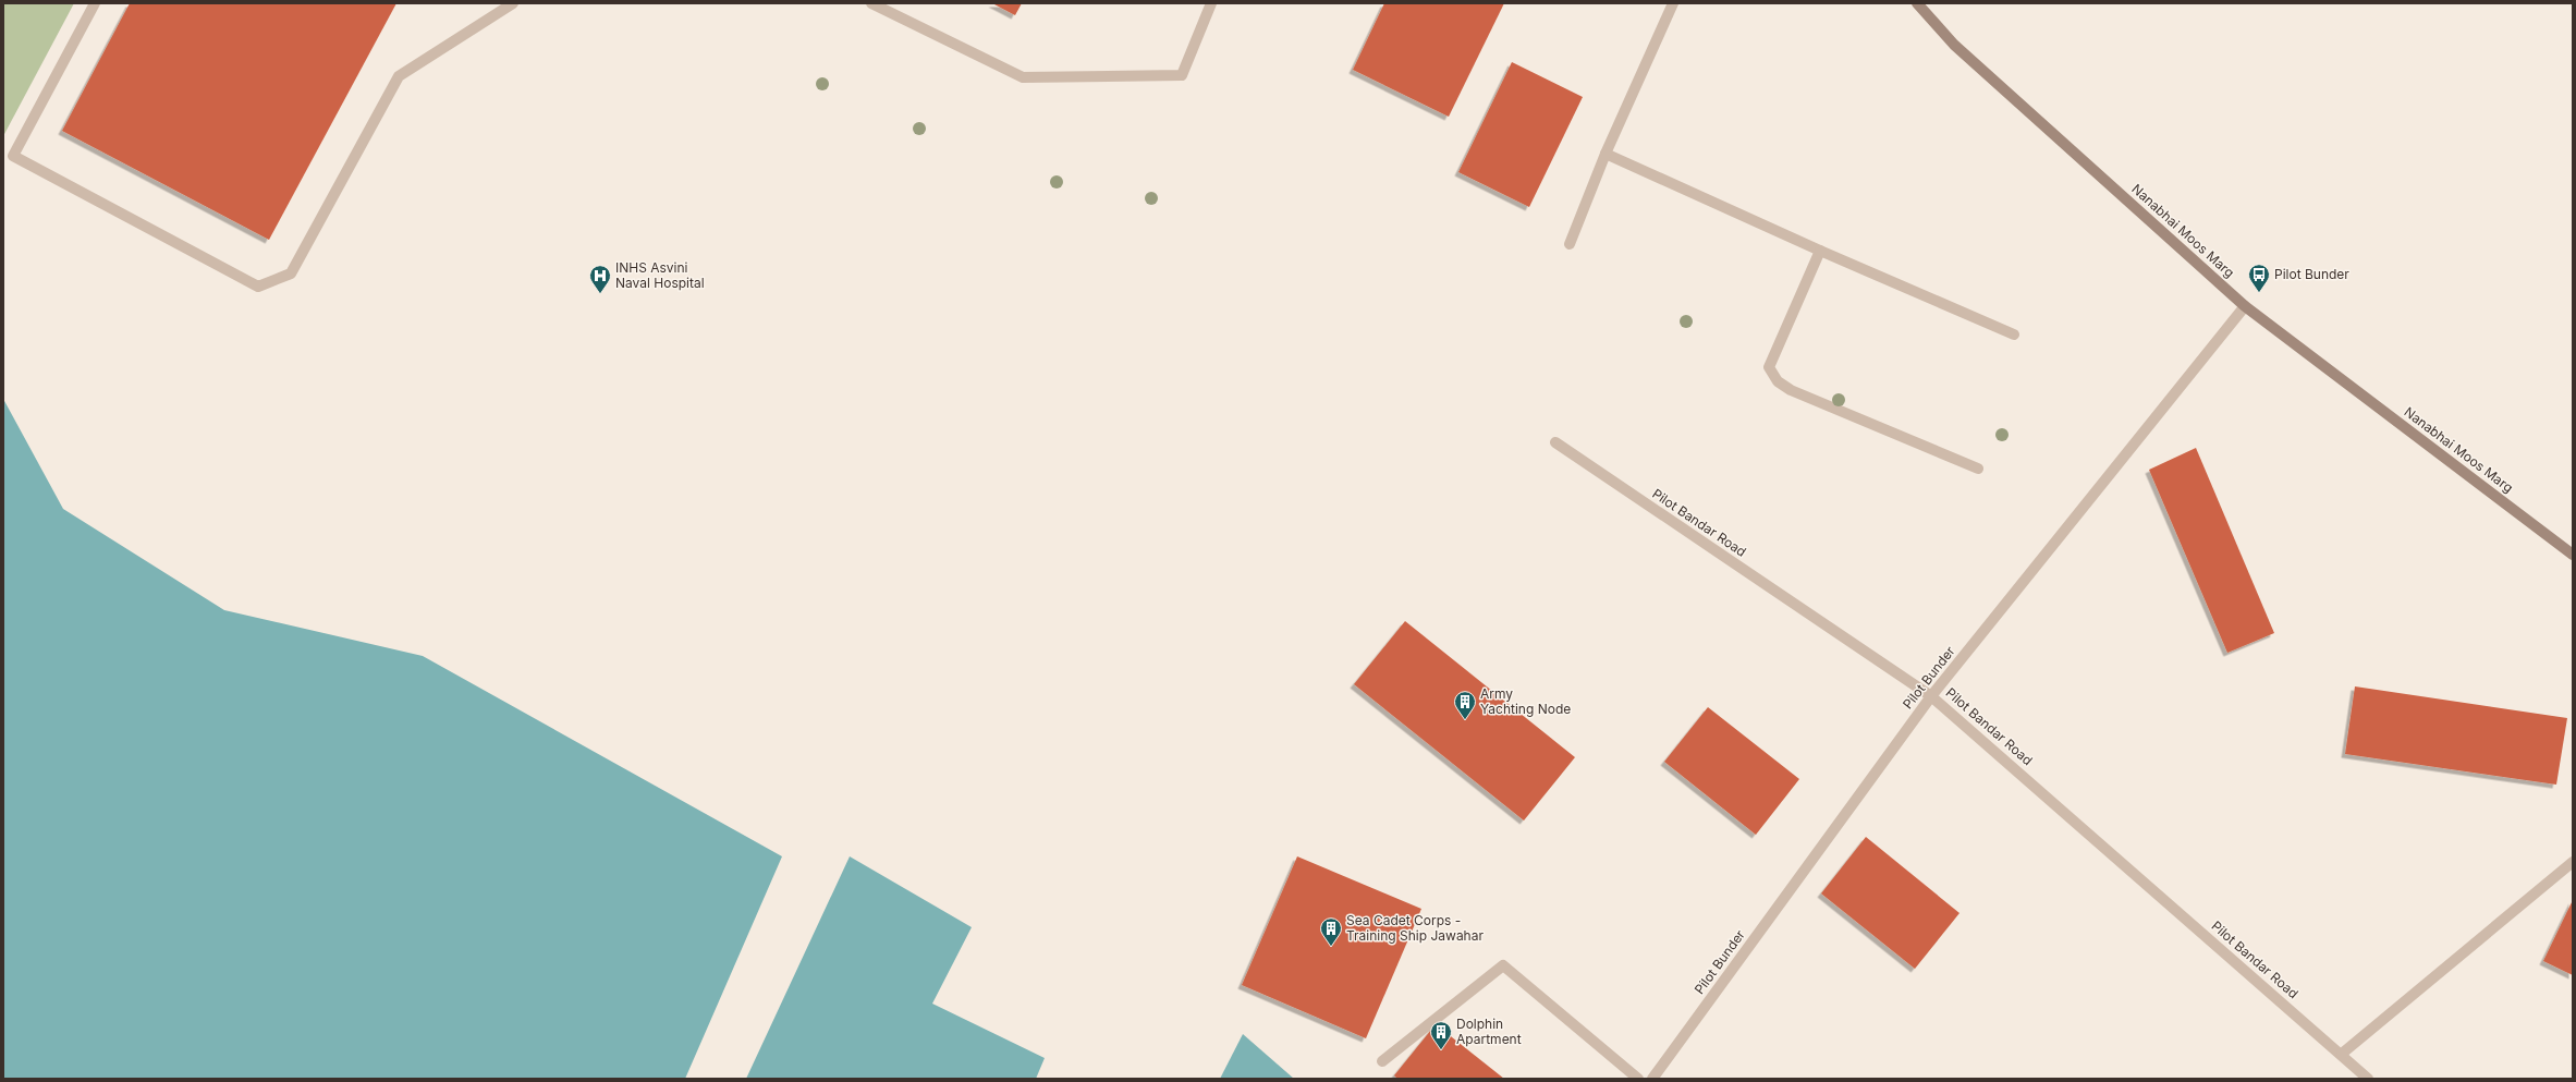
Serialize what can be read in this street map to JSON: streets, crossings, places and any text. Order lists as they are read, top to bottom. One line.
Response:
{"streets":{"street":["Nanabhai Moos Marg","Pilot Bandar Road","Pilot Bunder"]},"crossings":[["Nanabhai Moos Marg","Pilot Bunder"],["Pilot Bandar Road","Pilot Bunder"]],"places":{"bus stop":["Pilot Bunder"],"hospital":["INHS Asvini Naval Hospital"],"building":["Army Yachting Node","Sea Cadet Corps - Training Ship Jawahar","Dolphin Apartment"]}}
